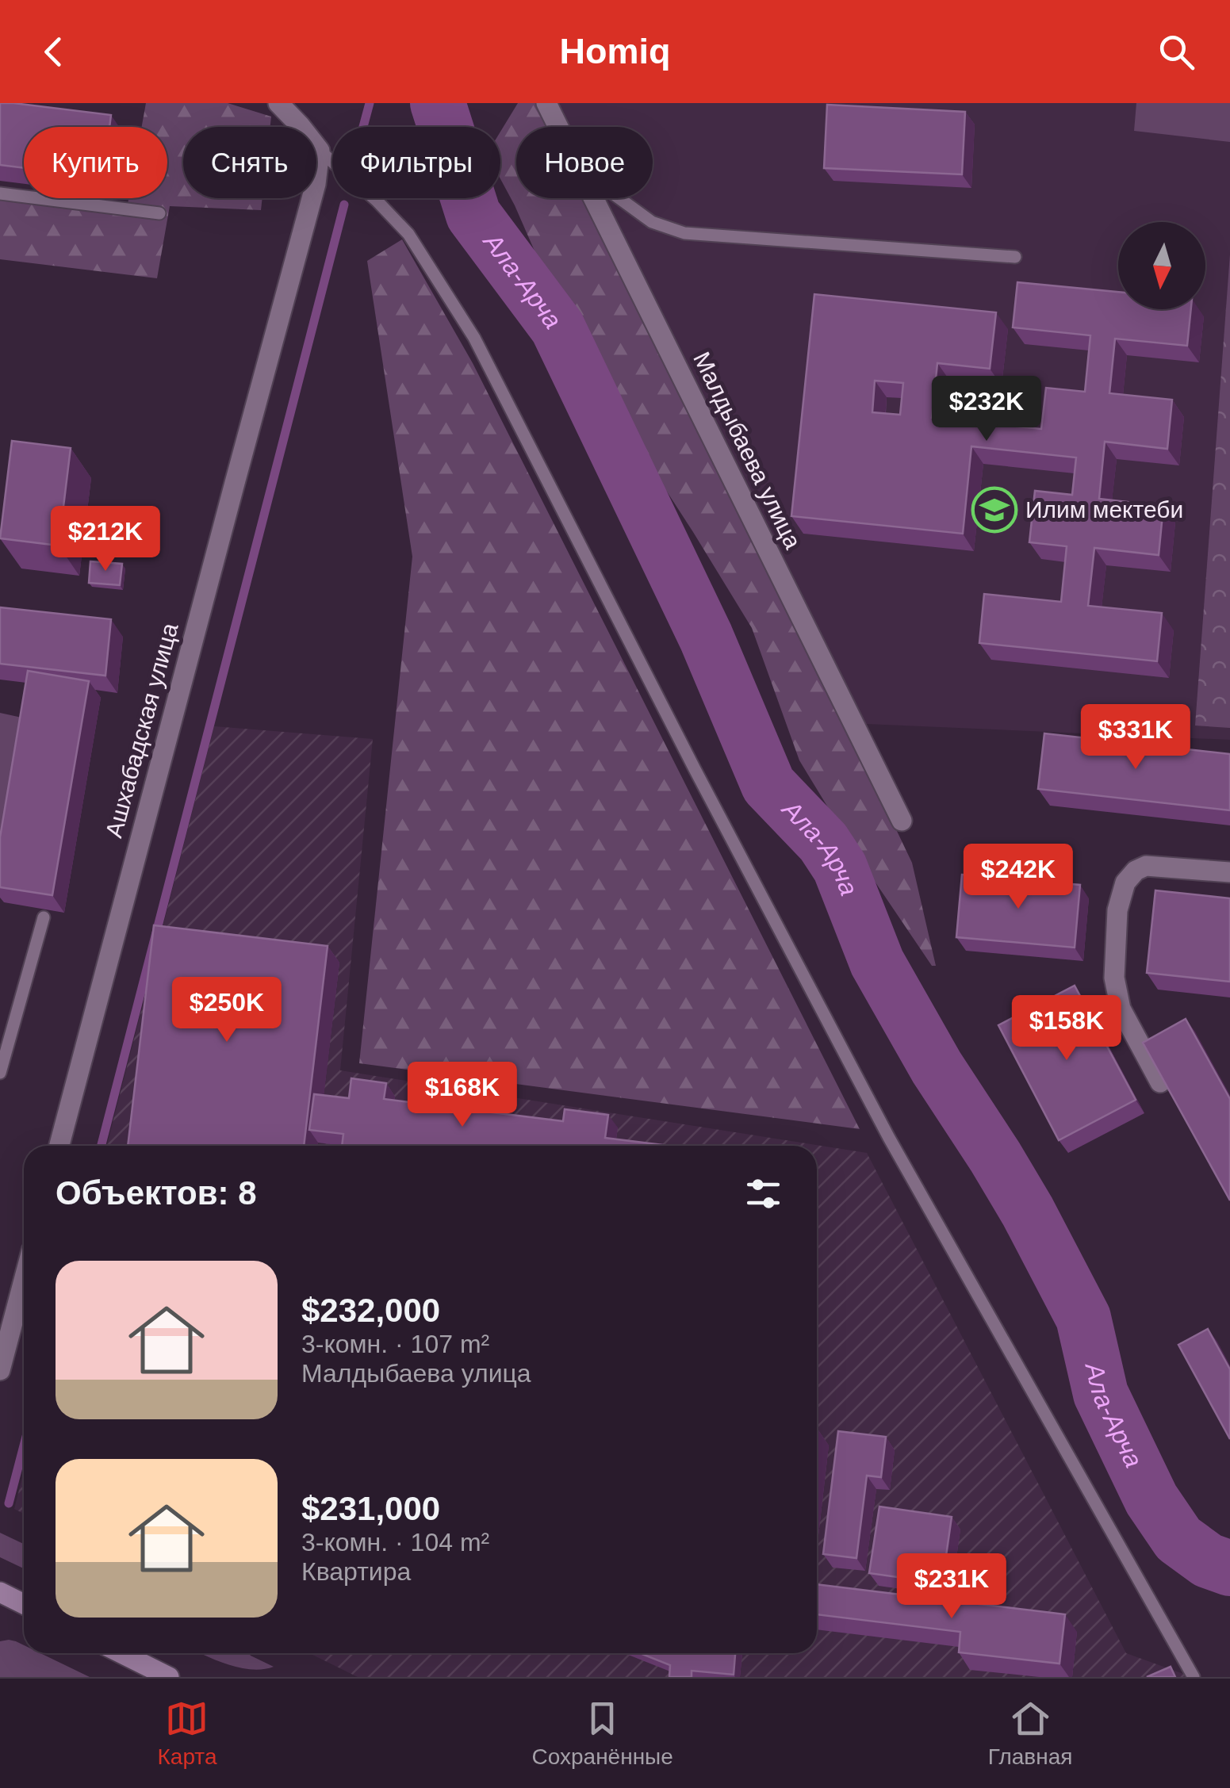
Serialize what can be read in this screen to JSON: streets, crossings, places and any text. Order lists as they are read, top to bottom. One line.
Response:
{"streets":{"street":["Малдыбаева улица","Ашхабадская улица"]},"water":["Ала-Арча"],"places":{"school or university":["Илим мектеби"]},"north":"bottom","page":{"header":"Homiq","chip":["Купить","Снять","Фильтры","Новое"],"price":["$232K","$212K","$331K","$242K","$250K","$158K","$168K","$231K"],"heading":"Объектов: 8","list":[{"name":"$232,000","note":"3-комн. · 107 m² · Малдыбаева улица"},{"name":"$231,000","note":"3-комн. · 104 m² · Квартира"}],"tabs":["Карта","Сохранённые","Главная"]}}
